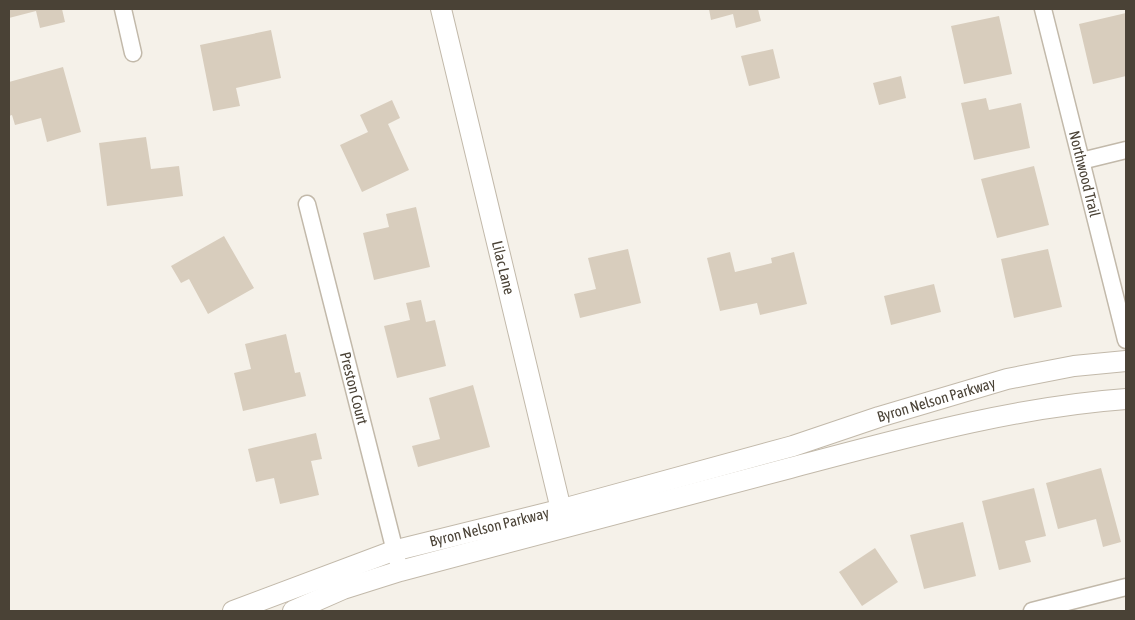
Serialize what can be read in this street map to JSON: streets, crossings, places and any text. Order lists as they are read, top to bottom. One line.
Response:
{"streets":{"street":["Northwood Trail","Lilac Lane","Preston Court","Byron Nelson Parkway"]},"crossings":[["Lilac Lane","Byron Nelson Parkway"],["Preston Court","Byron Nelson Parkway"]]}
